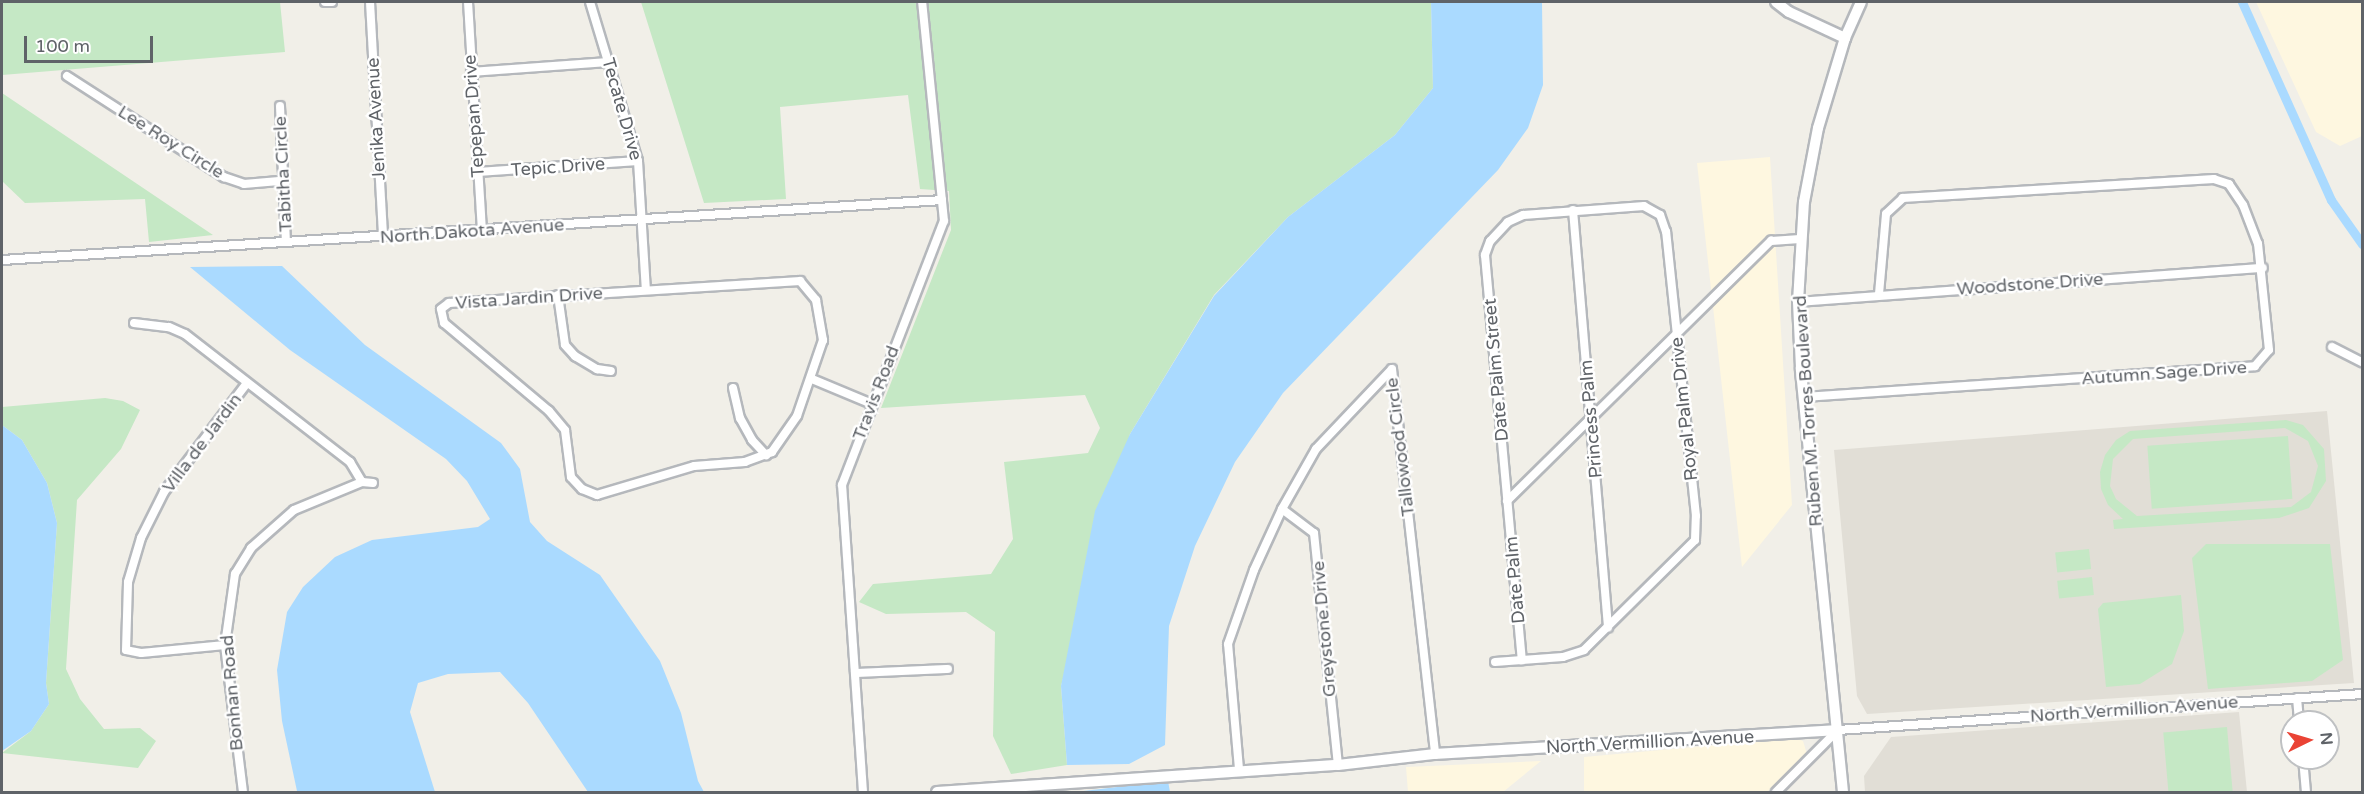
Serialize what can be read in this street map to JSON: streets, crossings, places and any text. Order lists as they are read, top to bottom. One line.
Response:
{"streets":{"street":["Tecate Drive","Tepepan Drive","Jenika Avenue","Lee Roy Circle","Tepic Drive","Tabitha Circle","North Dakota Avenue","Woodstone Drive","Vista Jardin Drive","Date Palm Street","Autumn Sage Drive","Travis Road","Royal Palm Drive","Ruben M. Torres Boulevard","Princess Palm","Villa de Jardin","Tallowood Circle","Date Palm","Greystone Drive","Bonhan Road","North Vermillion Avenue"]},"crossings":[["Tecate Drive","Tepic Drive"],["Tecate Drive","North Dakota Avenue"],["Tecate Drive","Vista Jardin Drive"],["Tepepan Drive","Tepic Drive"],["Tepepan Drive","North Dakota Avenue"],["Jenika Avenue","North Dakota Avenue"],["Lee Roy Circle","Tabitha Circle"],["Tabitha Circle","North Dakota Avenue"],["North Dakota Avenue","Travis Road"],["Woodstone Drive","Autumn Sage Drive"],["Woodstone Drive","Ruben M. Torres Boulevard"],["Date Palm Street","Royal Palm Drive"],["Date Palm Street","Date Palm"],["Autumn Sage Drive","Ruben M. Torres Boulevard"],["Royal Palm Drive","Princess Palm"],["Royal Palm Drive","Date Palm"],["Ruben M. Torres Boulevard","North Vermillion Avenue"],["Villa de Jardin","Bonhan Road"],["Tallowood Circle","Greystone Drive"],["Tallowood Circle","North Vermillion Avenue"],["Greystone Drive","North Vermillion Avenue"]],"scale_bar":"100 m","north":"right"}
